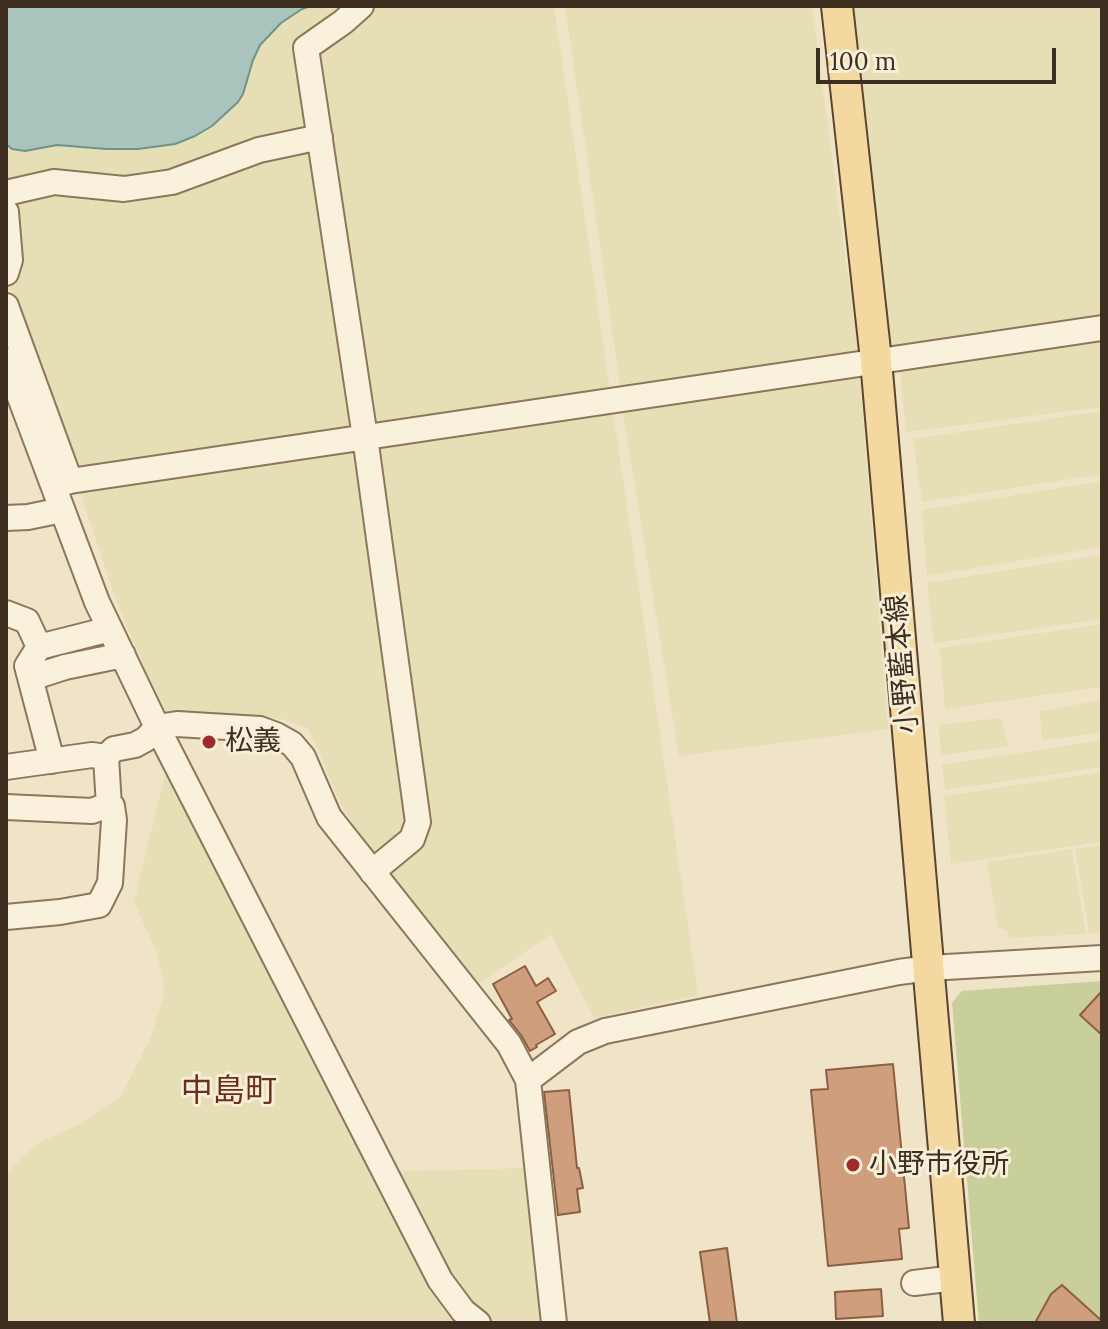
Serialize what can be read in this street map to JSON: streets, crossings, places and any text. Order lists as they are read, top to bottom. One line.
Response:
{"streets":{"main road":["小野藍本線"]},"districts":["中島町"],"places":["松義","小野市役所"],"scale_bar":"100 m"}
